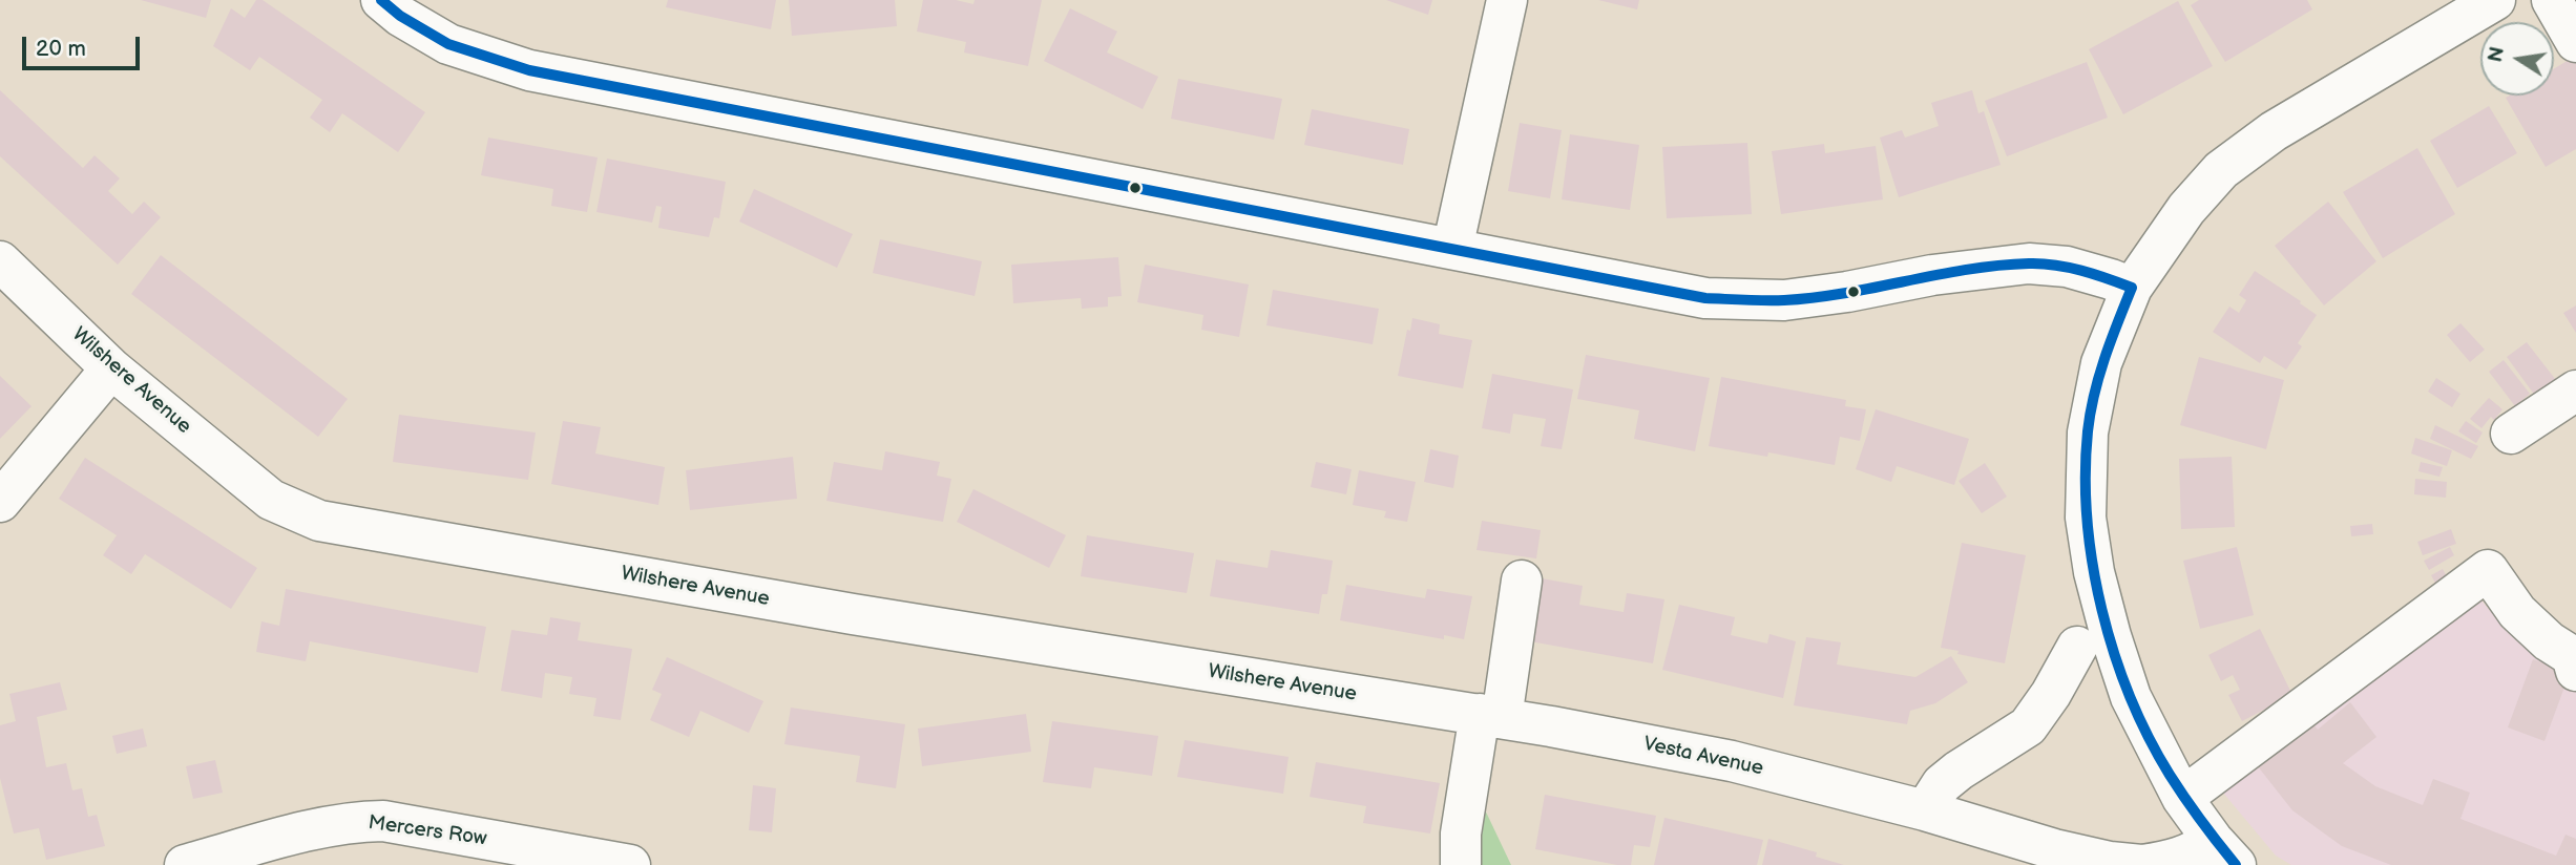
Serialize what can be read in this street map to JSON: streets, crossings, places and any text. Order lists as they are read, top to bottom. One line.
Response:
{"streets":{"street":["Wilshere Avenue","Vesta Avenue","Mercers Row"]},"crossings":[["Wilshere Avenue","Vesta Avenue"]],"scale_bar":"20 m","north":"left"}
